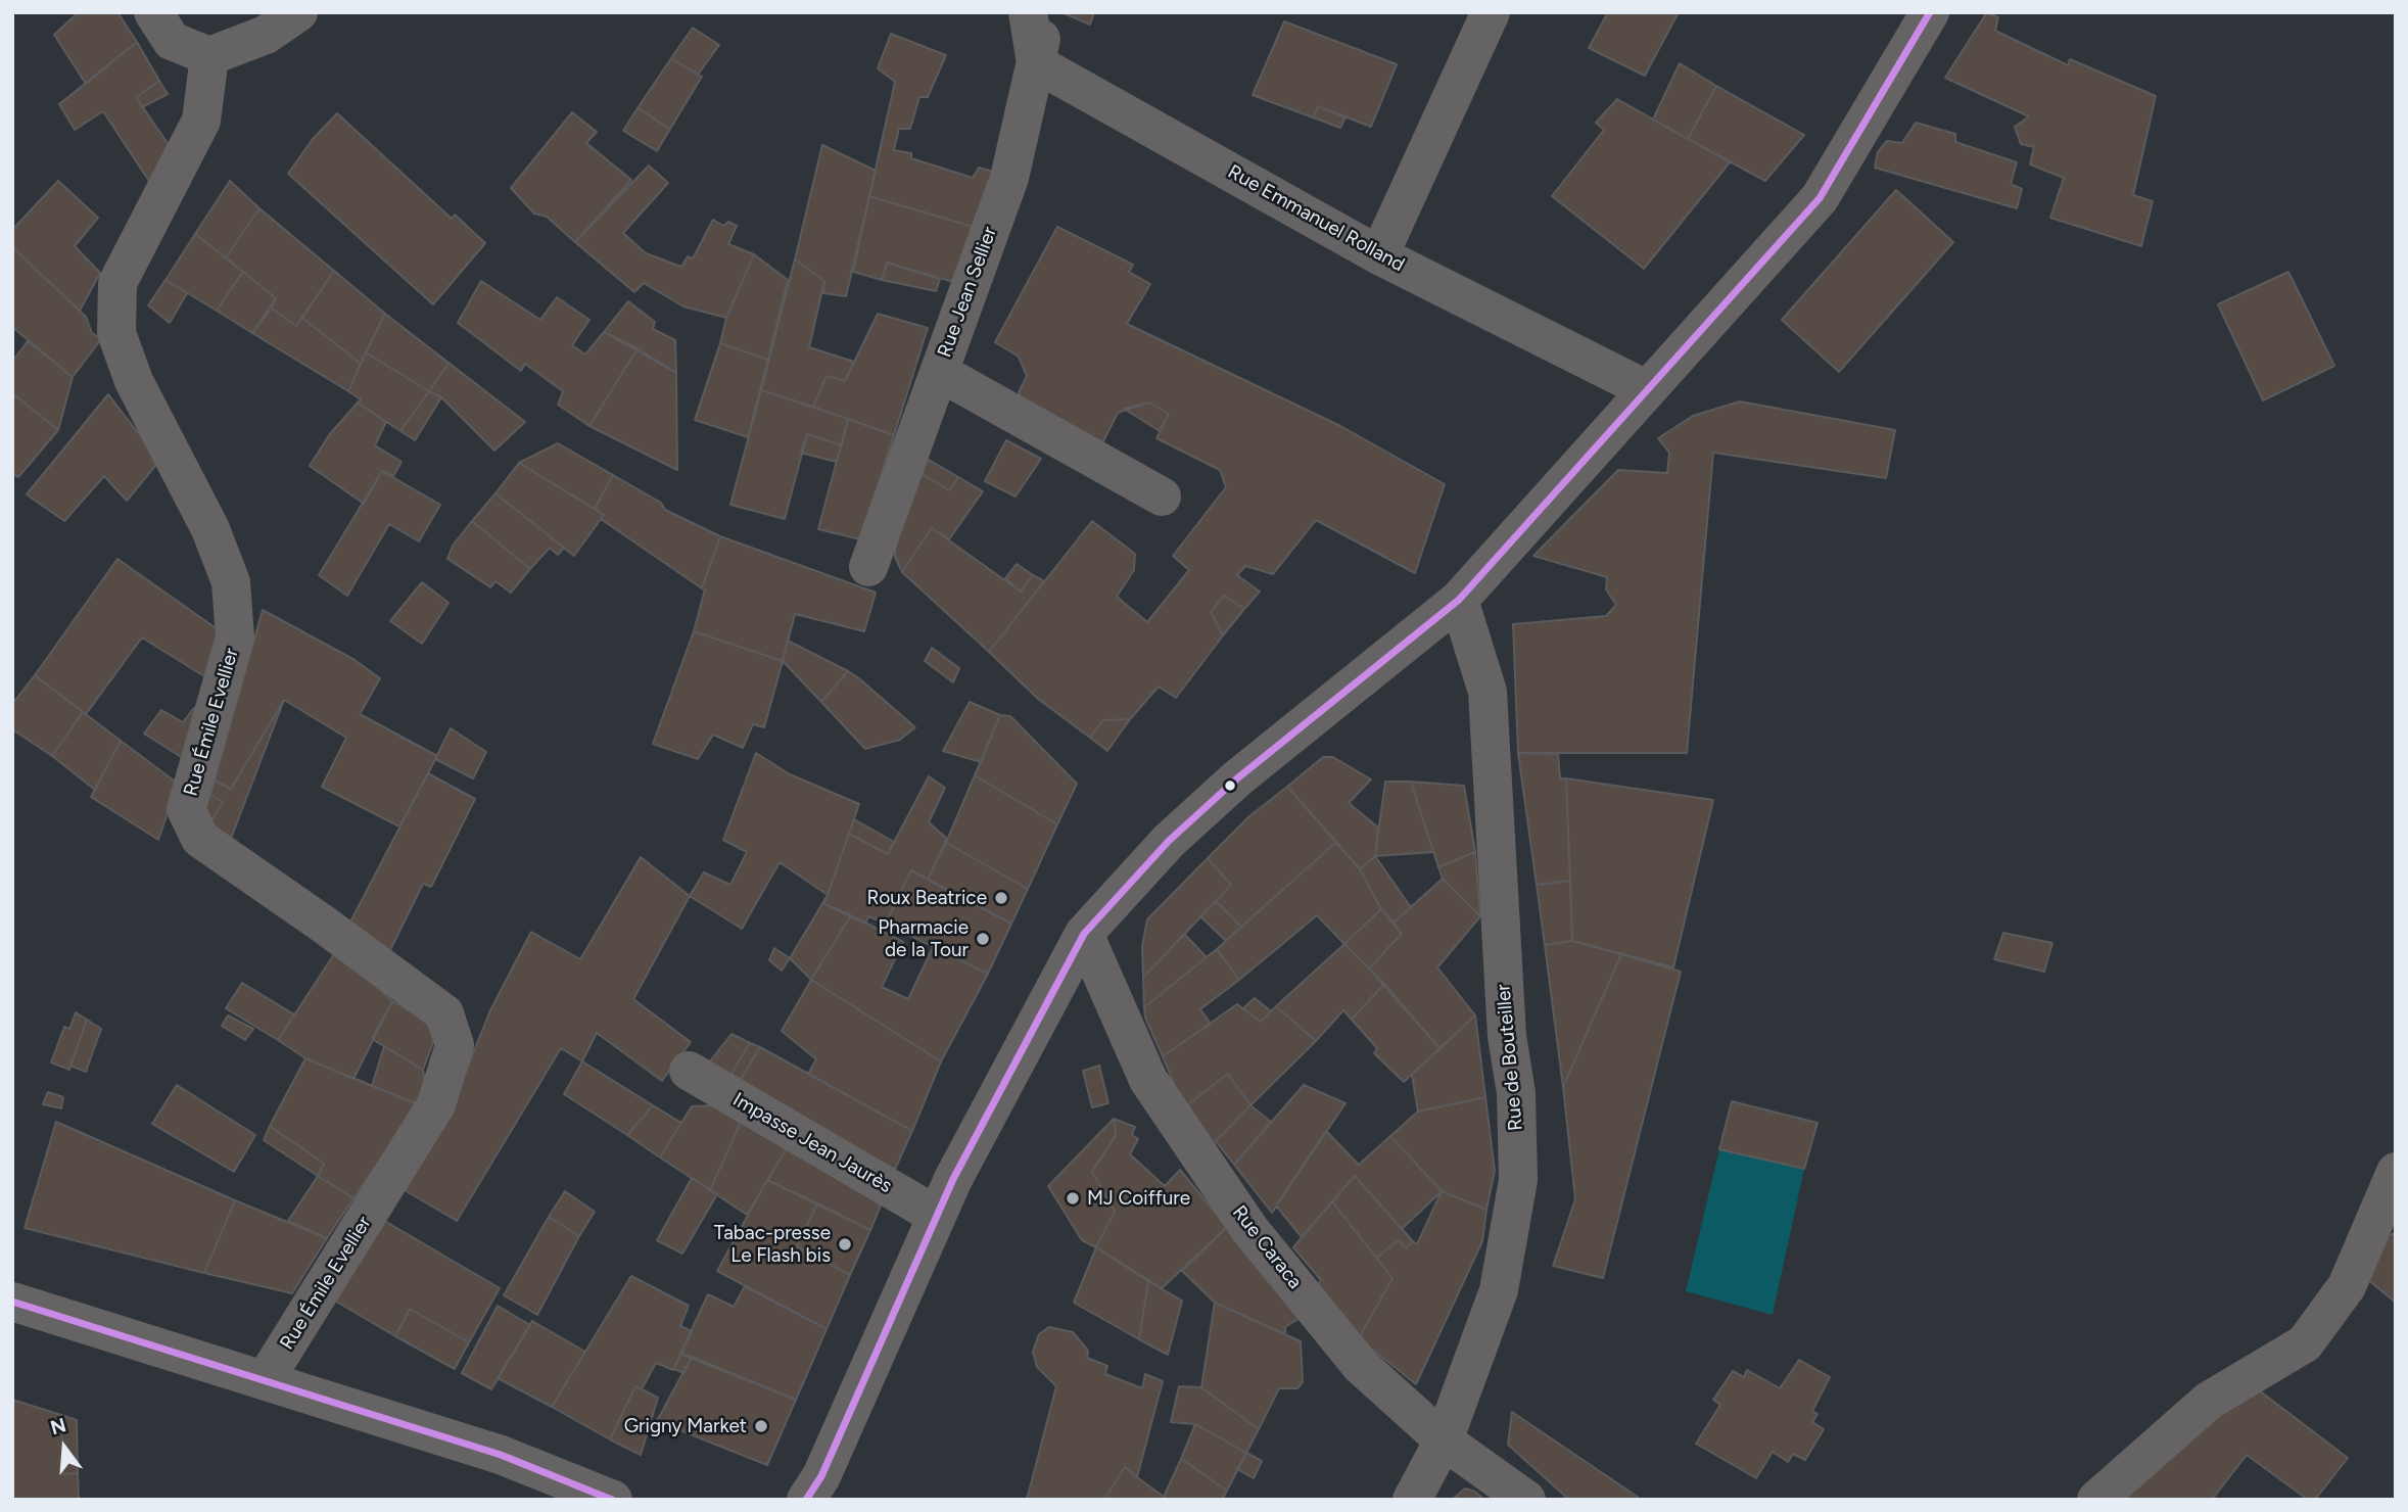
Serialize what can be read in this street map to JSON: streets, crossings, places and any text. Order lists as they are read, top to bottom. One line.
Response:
{"streets":{"street":["Rue Emmanuel Rolland","Rue Jean Sellier","Rue Émile Evellier","Rue de Bouteiller","Impasse Jean Jaurès","Rue Caraca"]},"crossings":[["Rue Emmanuel Rolland","Rue Jean Sellier"],["Rue de Bouteiller","Rue Caraca"]],"places":["Roux Beatrice","Pharmacie de la Tour","MJ Coiffure","Tabac-presse Le Flash bis","Grigny Market"],"north":"top"}
